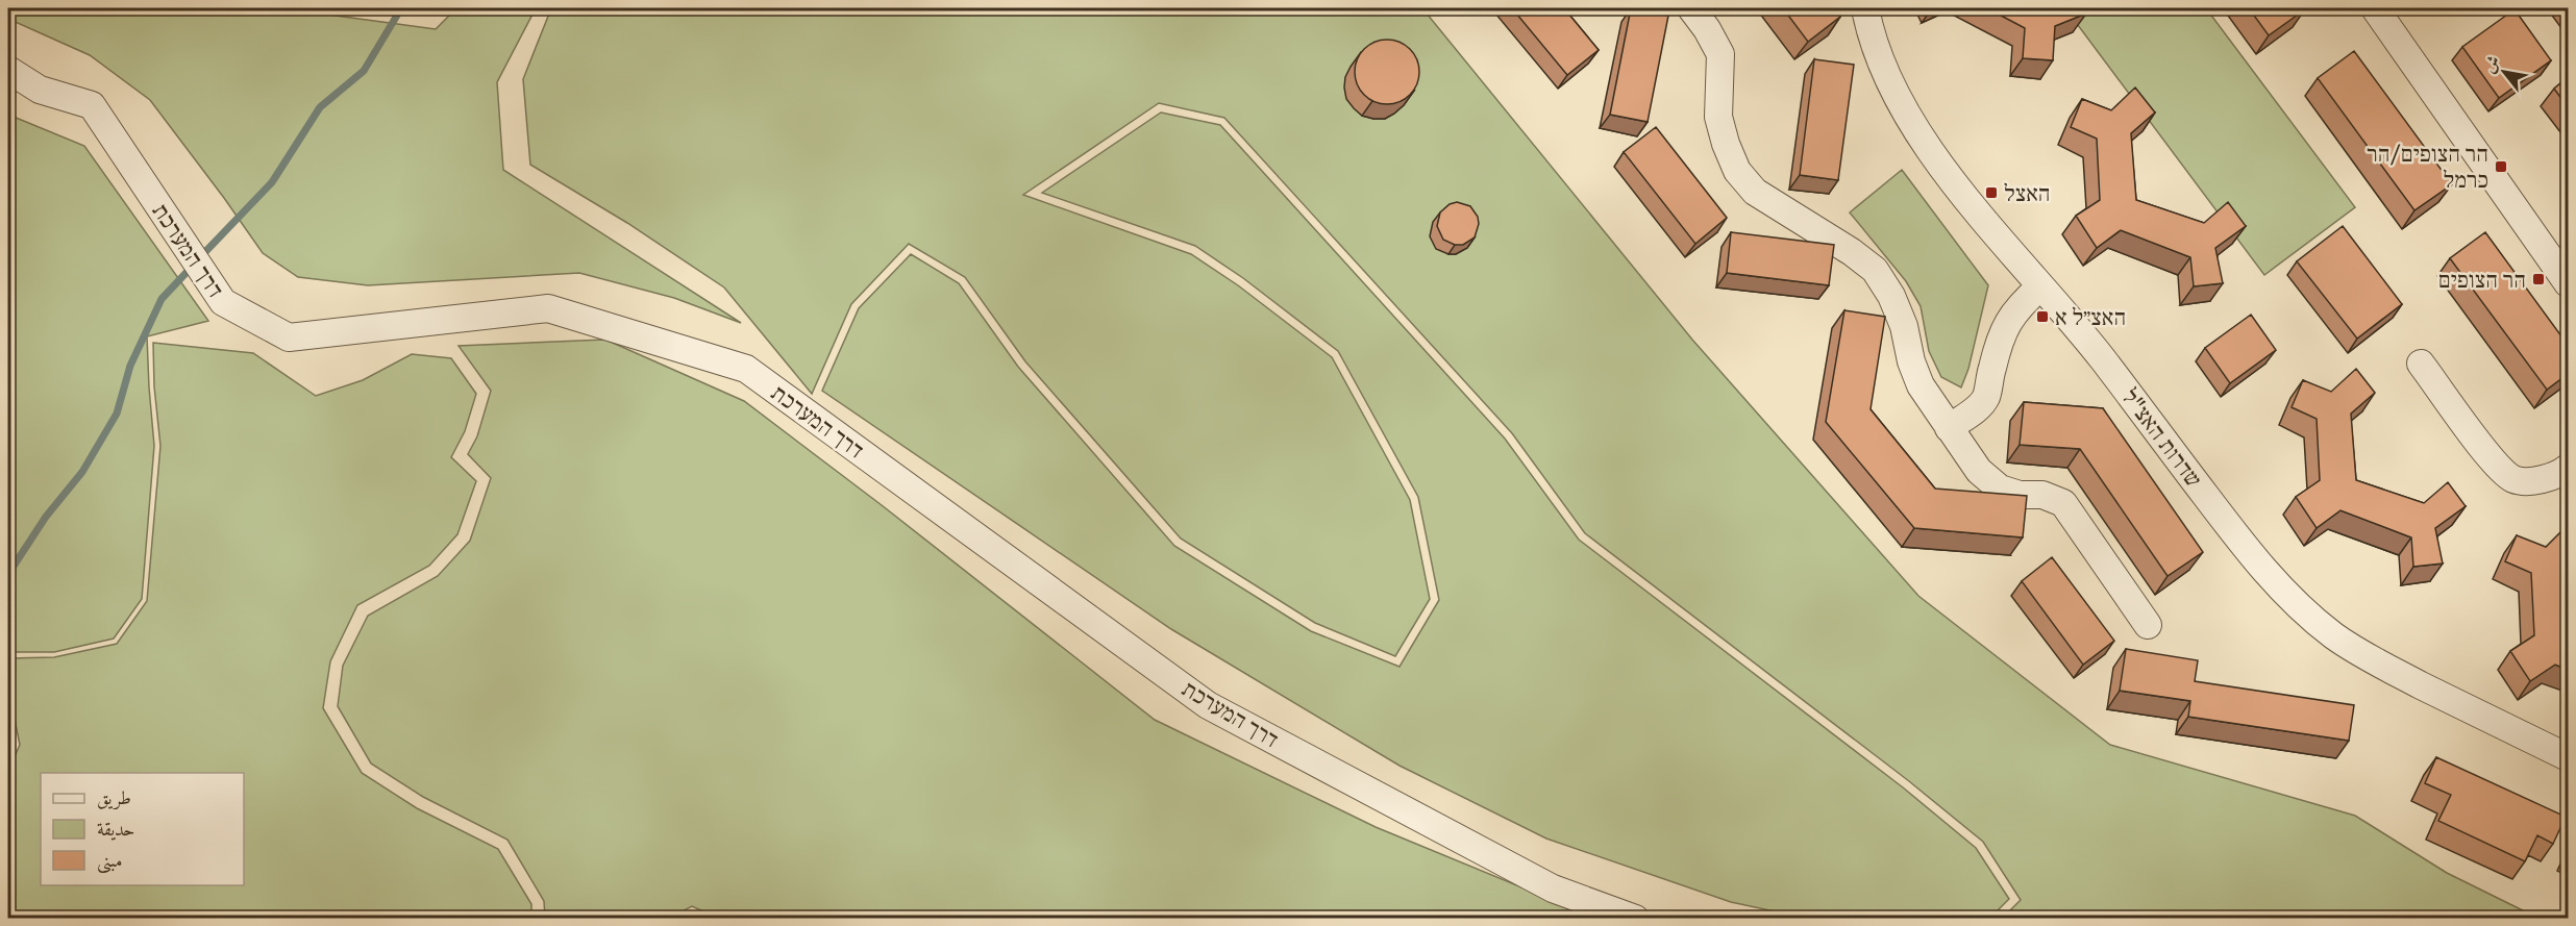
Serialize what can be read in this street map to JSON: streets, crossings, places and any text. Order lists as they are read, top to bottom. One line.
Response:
{"streets":{"street":["דרך המערכת","שדרות האצ\"ל"]},"places":{"transit":["הר הצופים/הר כרמל","האצל","הר הצופים","האצ״ל א"]},"legend":["طريق","حديقة","مبنى"],"north":"top left"}
